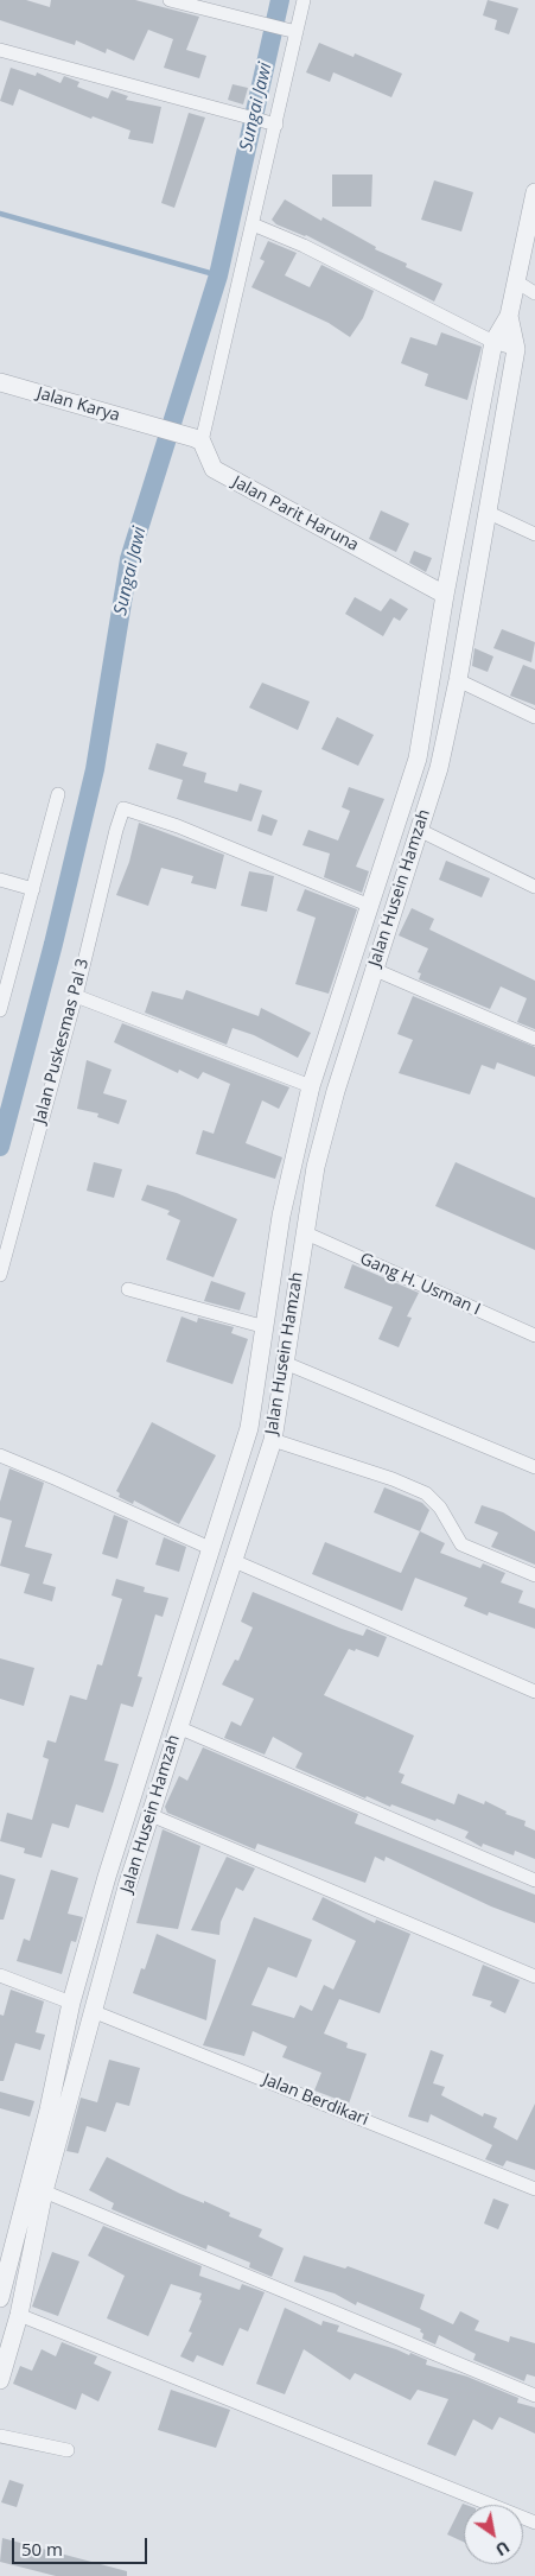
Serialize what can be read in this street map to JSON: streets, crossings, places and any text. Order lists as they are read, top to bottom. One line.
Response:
{"streets":{"street":["Jalan Karya","Jalan Parit Haruna","Jalan Husein Hamzah","Jalan Puskesmas Pal 3","Gang H. Usman I","Jalan Berdikari"]},"crossings":[["Jalan Karya","Jalan Parit Haruna"],["Jalan Parit Haruna","Jalan Husein Hamzah"],["Jalan Husein Hamzah","Jalan Puskesmas Pal 3"],["Jalan Husein Hamzah","Gang H. Usman I"],["Jalan Husein Hamzah","Jalan Berdikari"]],"water":["Sungai Jawi"],"scale_bar":"50 m","north":"bottom right"}
